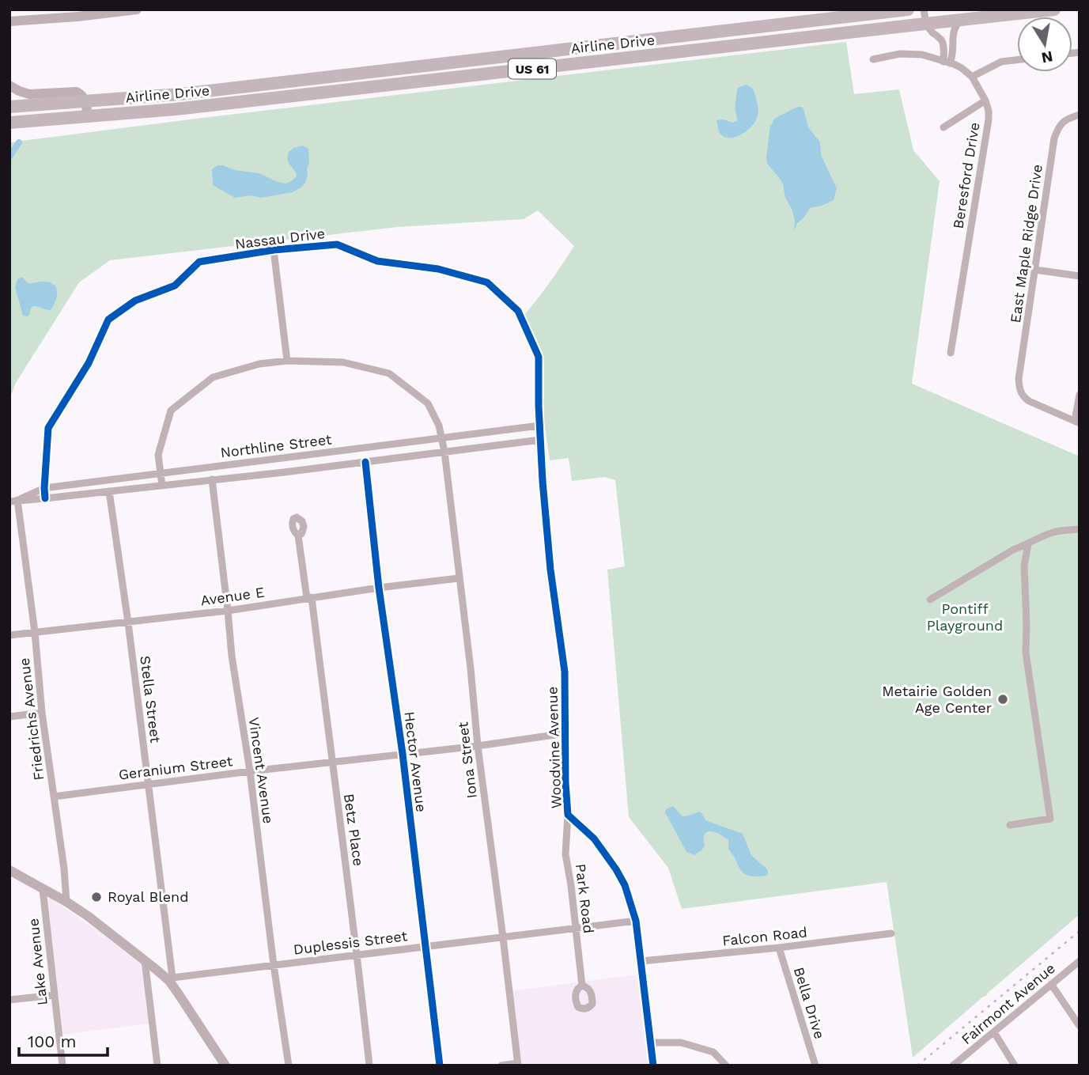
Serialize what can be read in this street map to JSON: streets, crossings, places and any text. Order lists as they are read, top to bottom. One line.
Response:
{"streets":{"highway":["Airline Drive","US 61"],"street":["Beresford Drive","Nassau Drive","East Maple Ridge Drive","Northline Street","Avenue E","Stella Street","Friedrichs Avenue","Woodvine Avenue","Iona Street","Hector Avenue","Geranium Street","Vincent Avenue","Betz Place","Park Road","Falcon Road","Duplessis Street","Lake Avenue","Bella Drive","Fairmont Avenue"]},"crossings":[["Nassau Drive","Northline Street"],["Nassau Drive","Woodvine Avenue"],["Northline Street","Stella Street"],["Northline Street","Friedrichs Avenue"],["Northline Street","Woodvine Avenue"],["Northline Street","Iona Street"],["Northline Street","Hector Avenue"],["Northline Street","Vincent Avenue"],["Avenue E","Stella Street"],["Avenue E","Friedrichs Avenue"],["Avenue E","Iona Street"],["Avenue E","Hector Avenue"],["Avenue E","Vincent Avenue"],["Avenue E","Betz Place"],["Stella Street","Geranium Street"],["Stella Street","Duplessis Street"],["Friedrichs Avenue","Geranium Street"],["Woodvine Avenue","Geranium Street"],["Woodvine Avenue","Park Road"],["Woodvine Avenue","Falcon Road"],["Woodvine Avenue","Duplessis Street"],["Iona Street","Geranium Street"],["Iona Street","Duplessis Street"],["Hector Avenue","Geranium Street"],["Hector Avenue","Duplessis Street"],["Geranium Street","Vincent Avenue"],["Geranium Street","Betz Place"],["Vincent Avenue","Duplessis Street"],["Betz Place","Duplessis Street"],["Park Road","Duplessis Street"],["Falcon Road","Bella Drive"]],"parks":["Pontiff Playground"],"places":["Metairie Golden Age Center","Royal Blend"],"scale_bar":"100 m","north":"bottom"}
